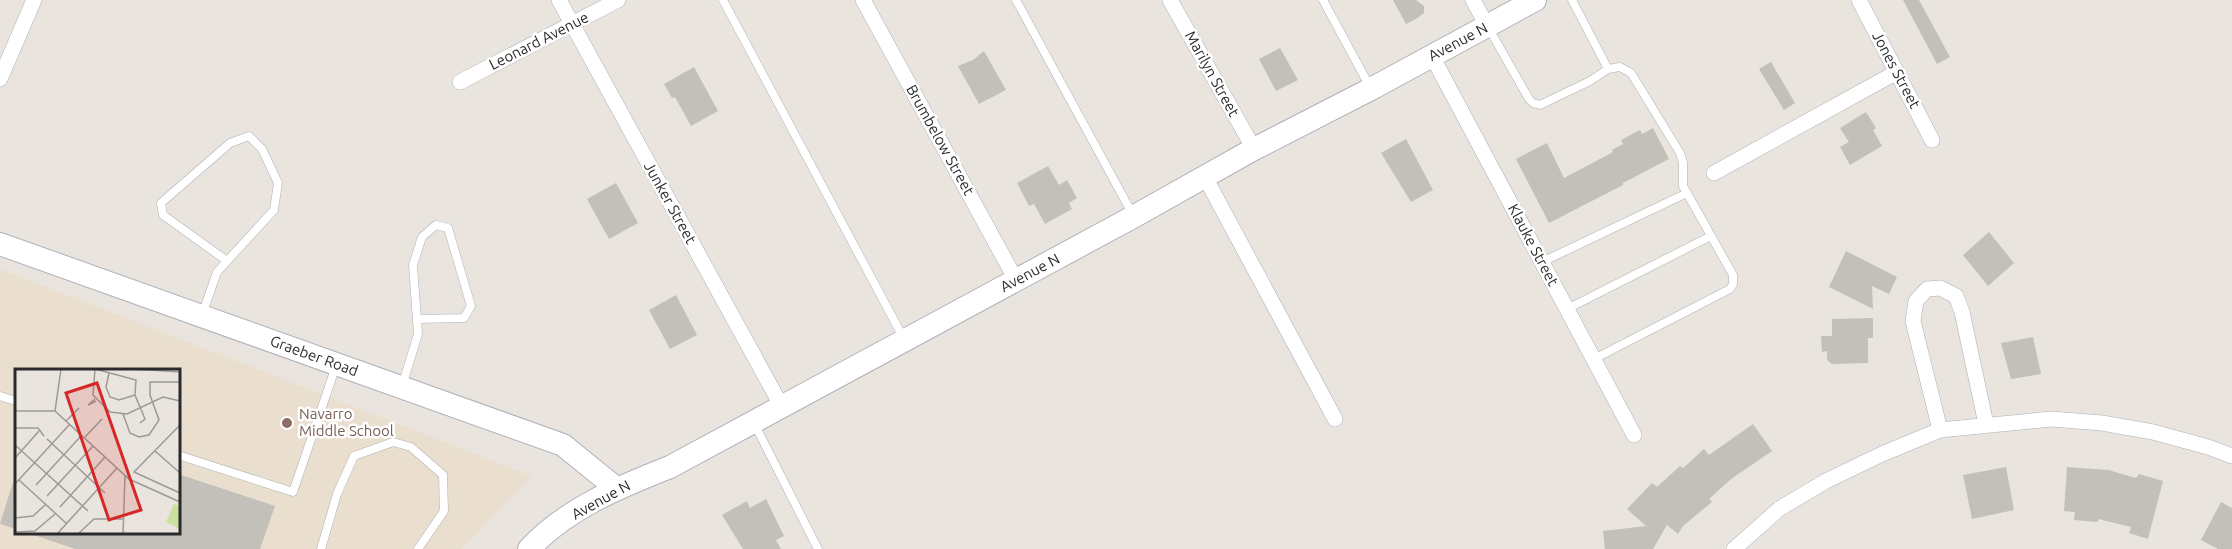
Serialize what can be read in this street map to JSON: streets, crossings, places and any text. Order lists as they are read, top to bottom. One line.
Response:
{"streets":{"street":["Leonard Avenue","Avenue N","Jones Street","Marilyn Street","Brumbelow Street","Junker Street","Klauke Street","Graeber Road"]},"crossings":[["Leonard Avenue","Junker Street"],["Avenue N","Marilyn Street"],["Avenue N","Brumbelow Street"],["Avenue N","Junker Street"],["Avenue N","Klauke Street"],["Avenue N","Graeber Road"]],"places":["Navarro Middle School"]}
